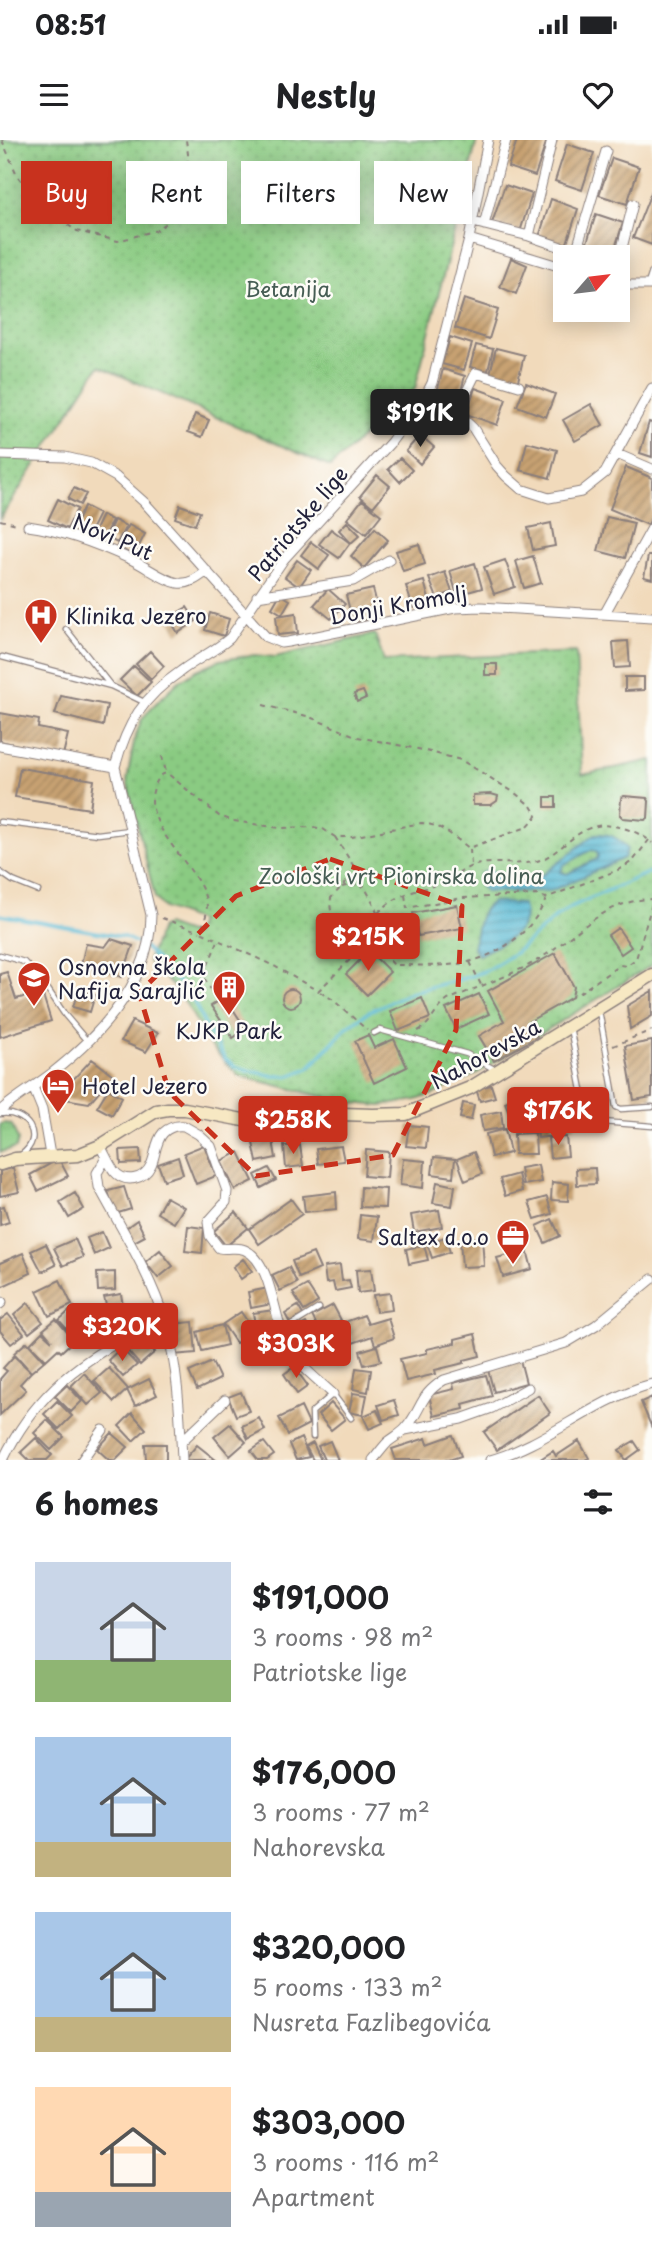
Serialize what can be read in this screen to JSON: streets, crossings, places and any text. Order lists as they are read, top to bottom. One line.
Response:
{"streets":{"street":["Patriotske lige","Novi Put","Donji Kromolj","Nahorevska"]},"crossings":[["Patriotske lige","Donji Kromolj"]],"parks":["Betanija","Zoološki vrt Pionirska dolina"],"places":{"hospital":["Klinika Jezero"],"school or university":["Osnovna škola Nafija Sarajlić"],"building":["KJKP Park"],"hotel":["Hotel Jezero"],"office":["Saltex d.o.o"]},"north":"top right","page":{"status":"08:51","header":"Nestly","chip":["Buy","Rent","Filters","New"],"price":["$191K","$215K","$176K","$258K","$320K","$303K"],"heading":"6 homes","list":[{"name":"$191,000","note":"3 rooms · 98 m² · Patriotske lige"},{"name":"$176,000","note":"3 rooms · 77 m² · Nahorevska"},{"name":"$320,000","note":"5 rooms · 133 m² · Nusreta Fazlibegovića"},{"name":"$303,000","note":"3 rooms · 116 m² · Apartment"}]}}
